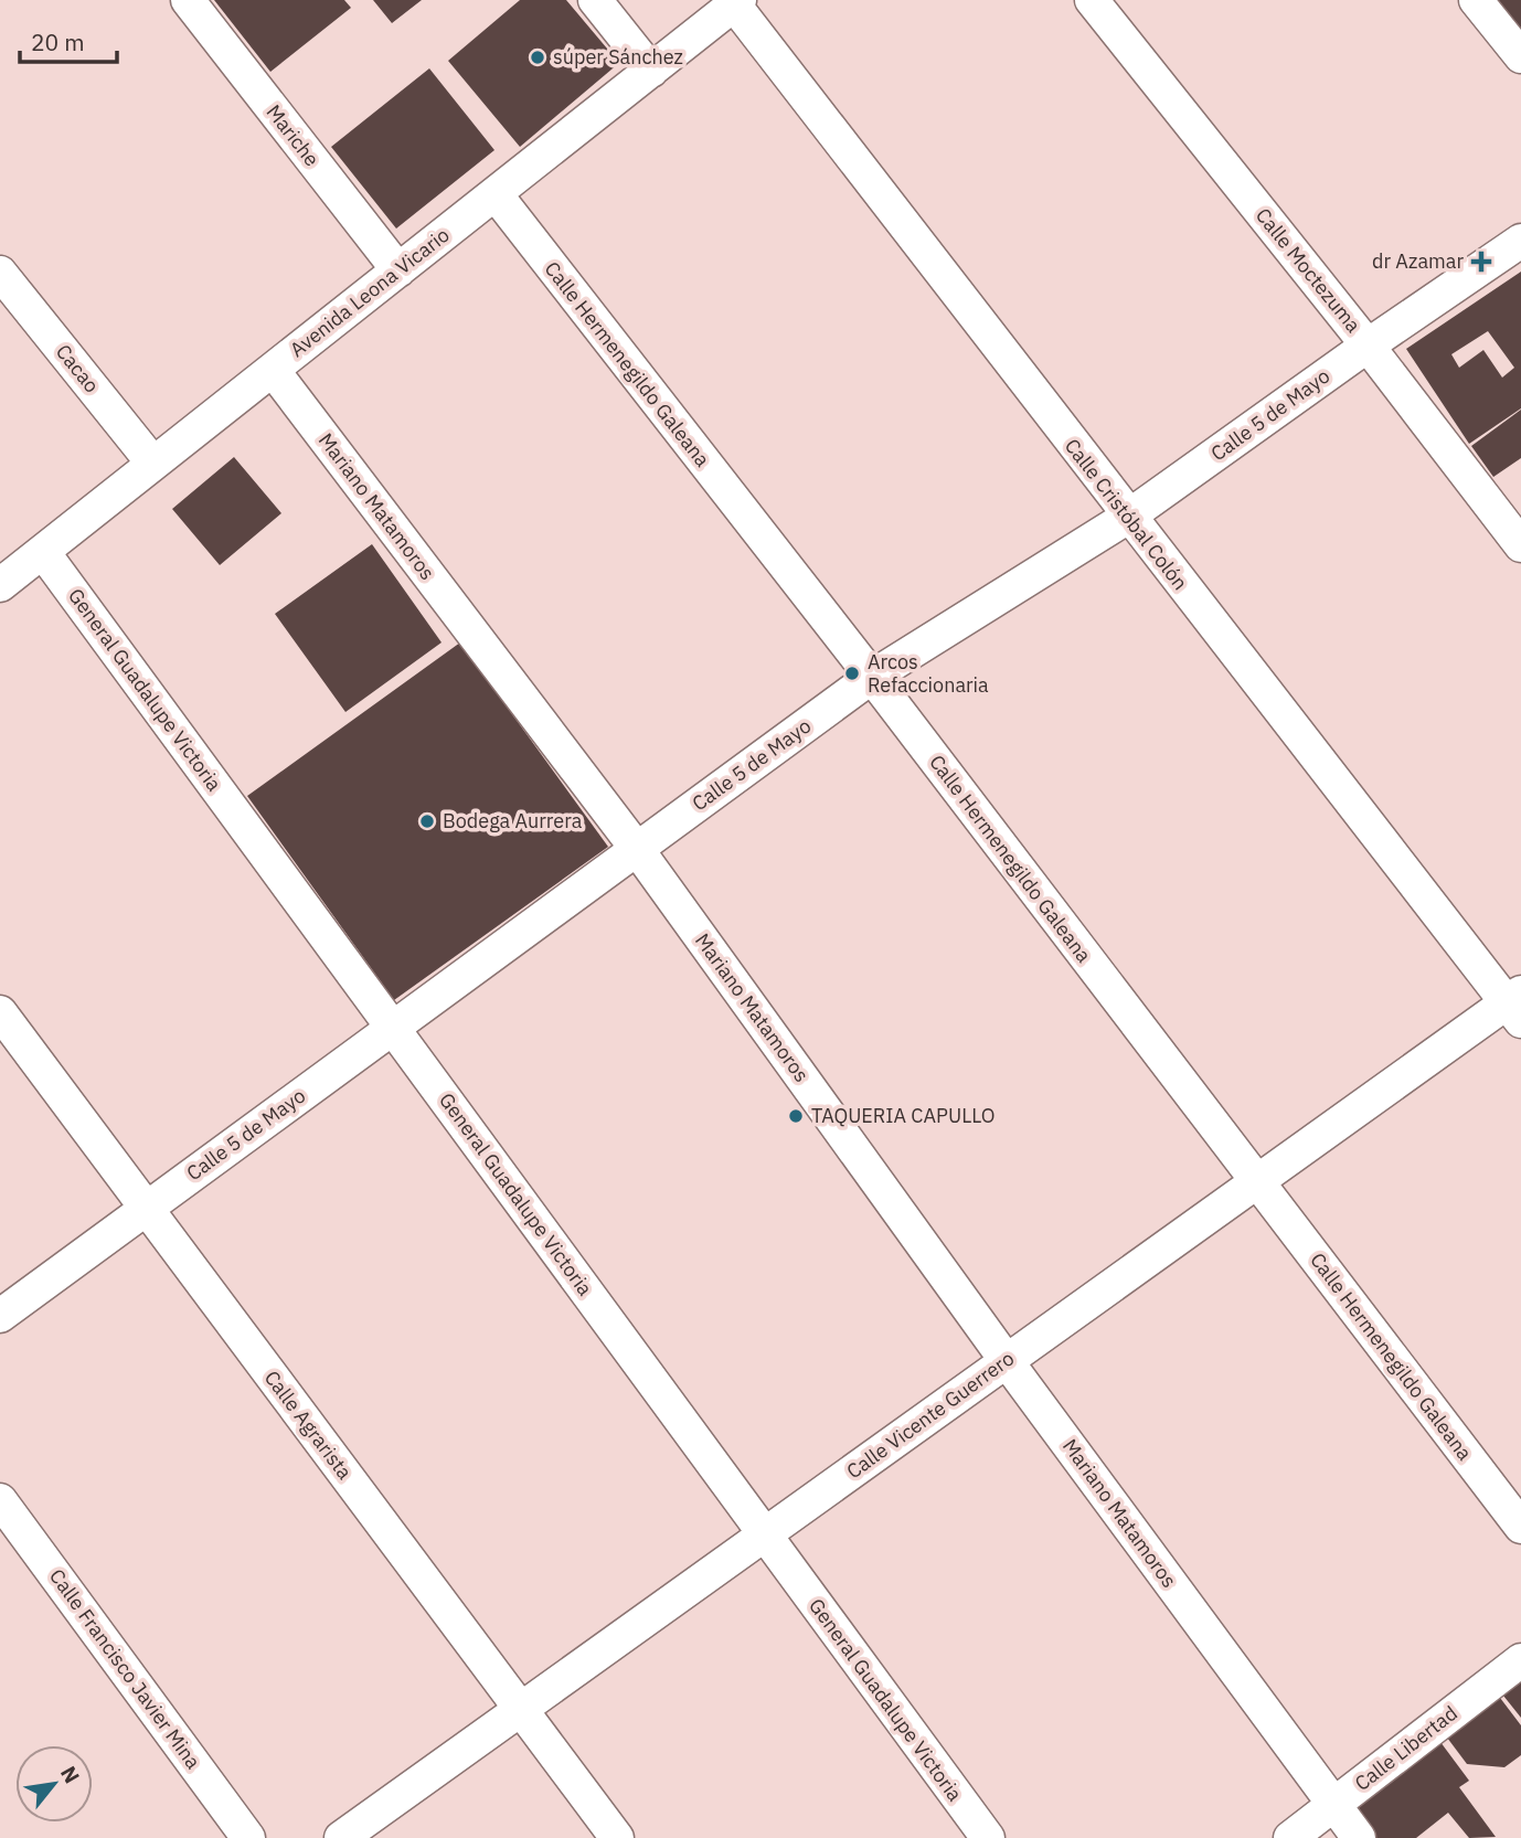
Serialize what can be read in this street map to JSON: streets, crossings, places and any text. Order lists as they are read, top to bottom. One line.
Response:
{"streets":{"street":["Mariche","Calle Moctezuma","Avenida Leona Vicario","Calle Hermenegildo Galeana","Cacao","Calle 5 de Mayo","Mariano Matamoros","Calle Cristóbal Colón","General Guadalupe Victoria","Calle Vicente Guerrero","Calle Agrarista","Calle Francisco Javier Mina","Calle Libertad"]},"crossings":[["Mariche","Avenida Leona Vicario"],["Calle Moctezuma","Calle 5 de Mayo"],["Avenida Leona Vicario","Calle Hermenegildo Galeana"],["Avenida Leona Vicario","Cacao"],["Avenida Leona Vicario","Mariano Matamoros"],["Avenida Leona Vicario","Calle Cristóbal Colón"],["Avenida Leona Vicario","General Guadalupe Victoria"],["Calle Hermenegildo Galeana","Calle 5 de Mayo"],["Calle Hermenegildo Galeana","Calle Vicente Guerrero"],["Calle 5 de Mayo","Mariano Matamoros"],["Calle 5 de Mayo","Calle Cristóbal Colón"],["Calle 5 de Mayo","General Guadalupe Victoria"],["Calle 5 de Mayo","Calle Agrarista"],["Mariano Matamoros","Calle Vicente Guerrero"],["Mariano Matamoros","Calle Libertad"],["Calle Cristóbal Colón","Calle Vicente Guerrero"],["General Guadalupe Victoria","Calle Vicente Guerrero"],["Calle Vicente Guerrero","Calle Agrarista"]],"places":{"other":["súper Sánchez","Arcos Refaccionaria","Bodega Aurrera","TAQUERIA CAPULLO"],"health":["dr Azamar"]},"scale_bar":"20 m","north":"top right"}
